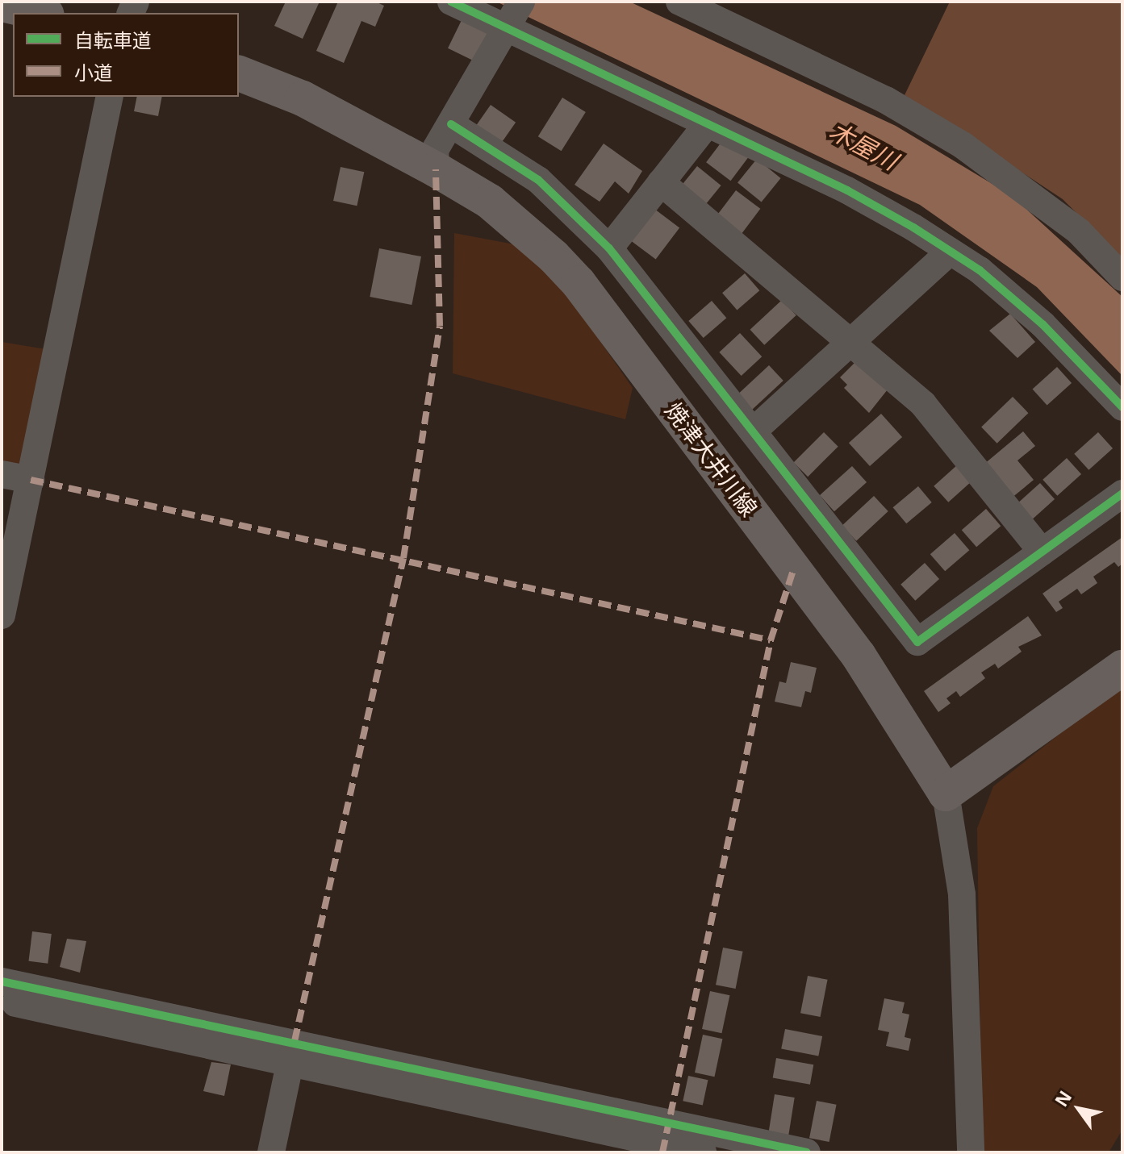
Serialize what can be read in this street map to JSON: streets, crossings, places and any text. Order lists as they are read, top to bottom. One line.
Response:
{"streets":{"main road":["焼津大井川線"]},"water":["木屋川"],"legend":["自転車道","小道"],"north":"top left"}
